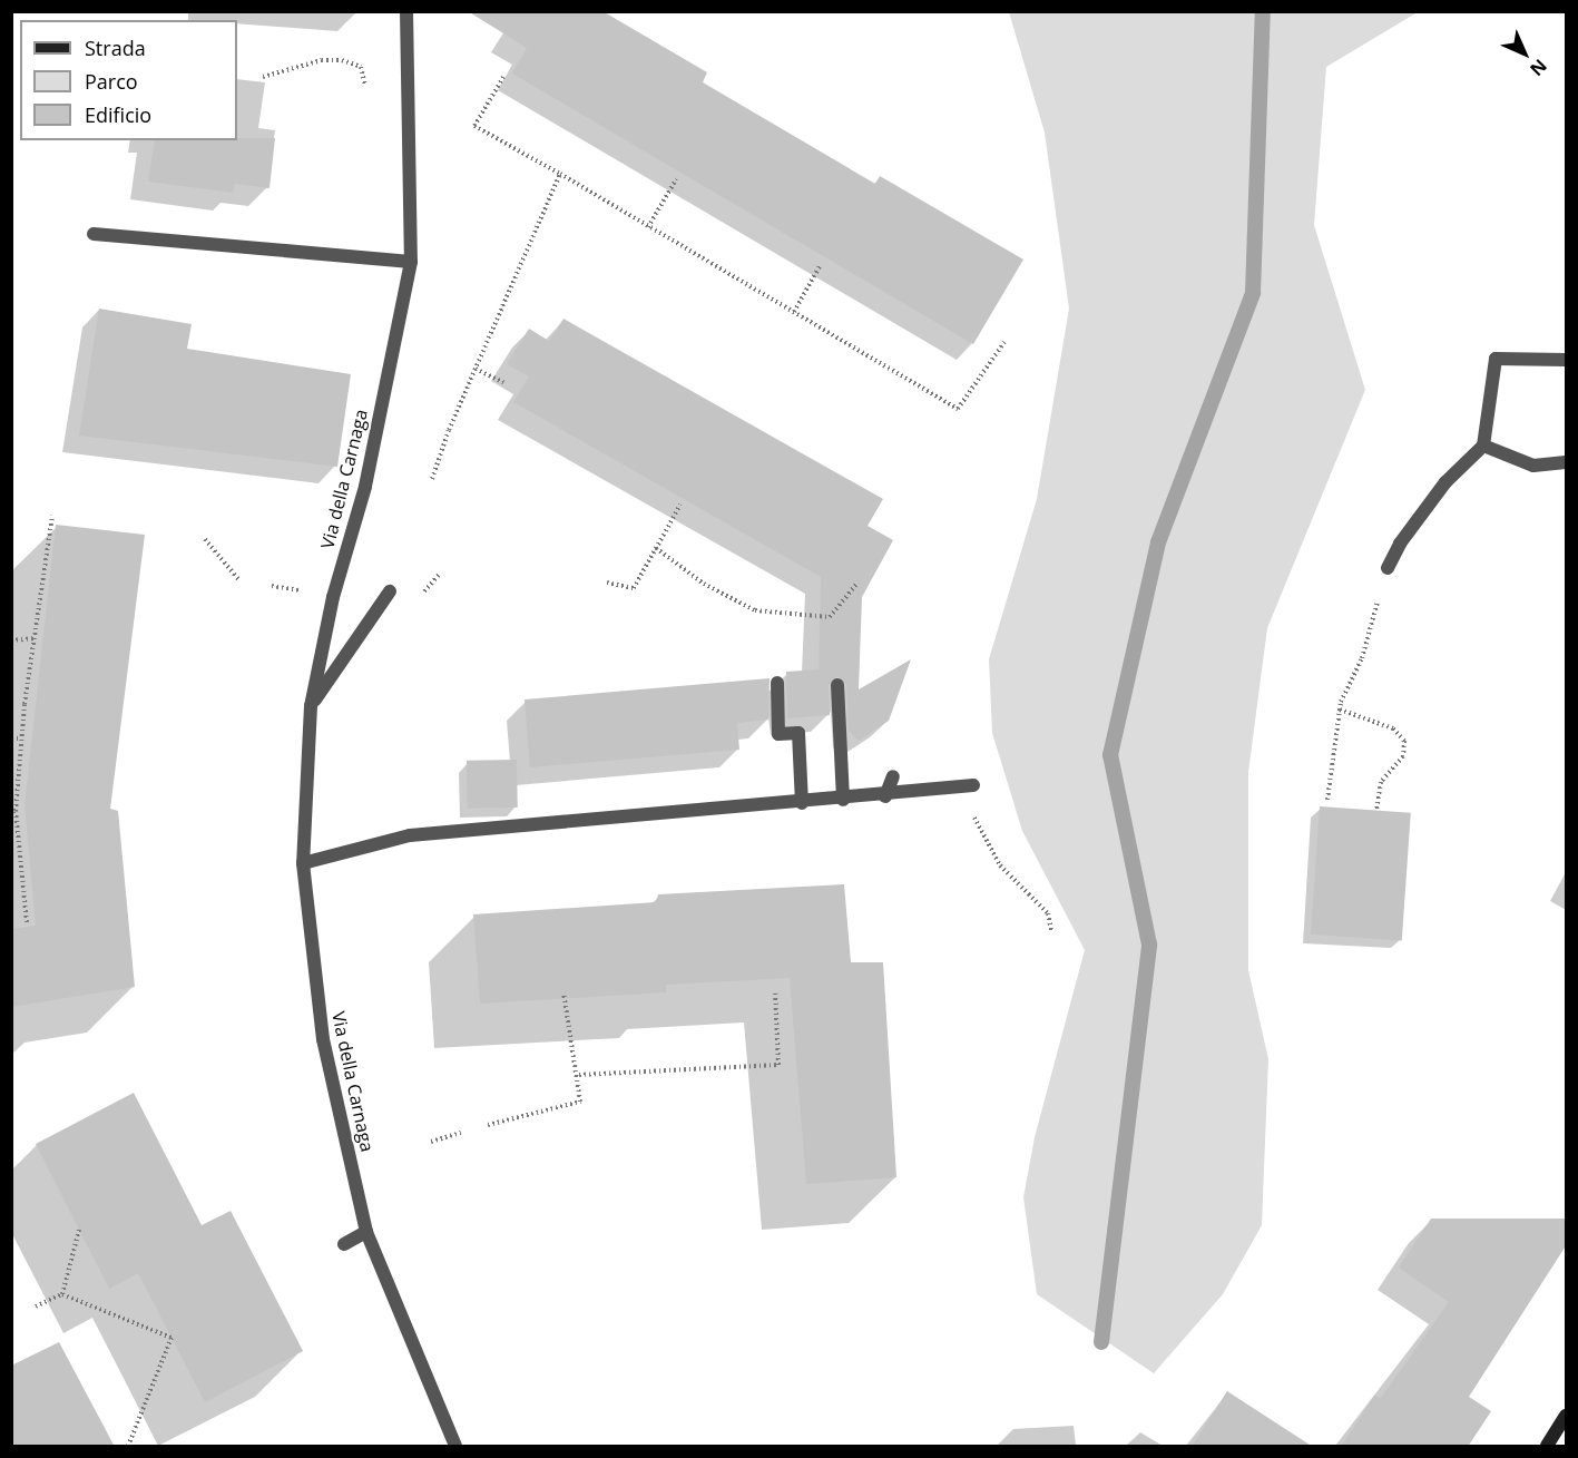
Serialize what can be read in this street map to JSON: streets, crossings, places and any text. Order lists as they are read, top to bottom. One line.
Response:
{"streets":{"street":["Via della Carnaga"]},"legend":["Strada","Parco","Edificio"],"north":"bottom right"}
